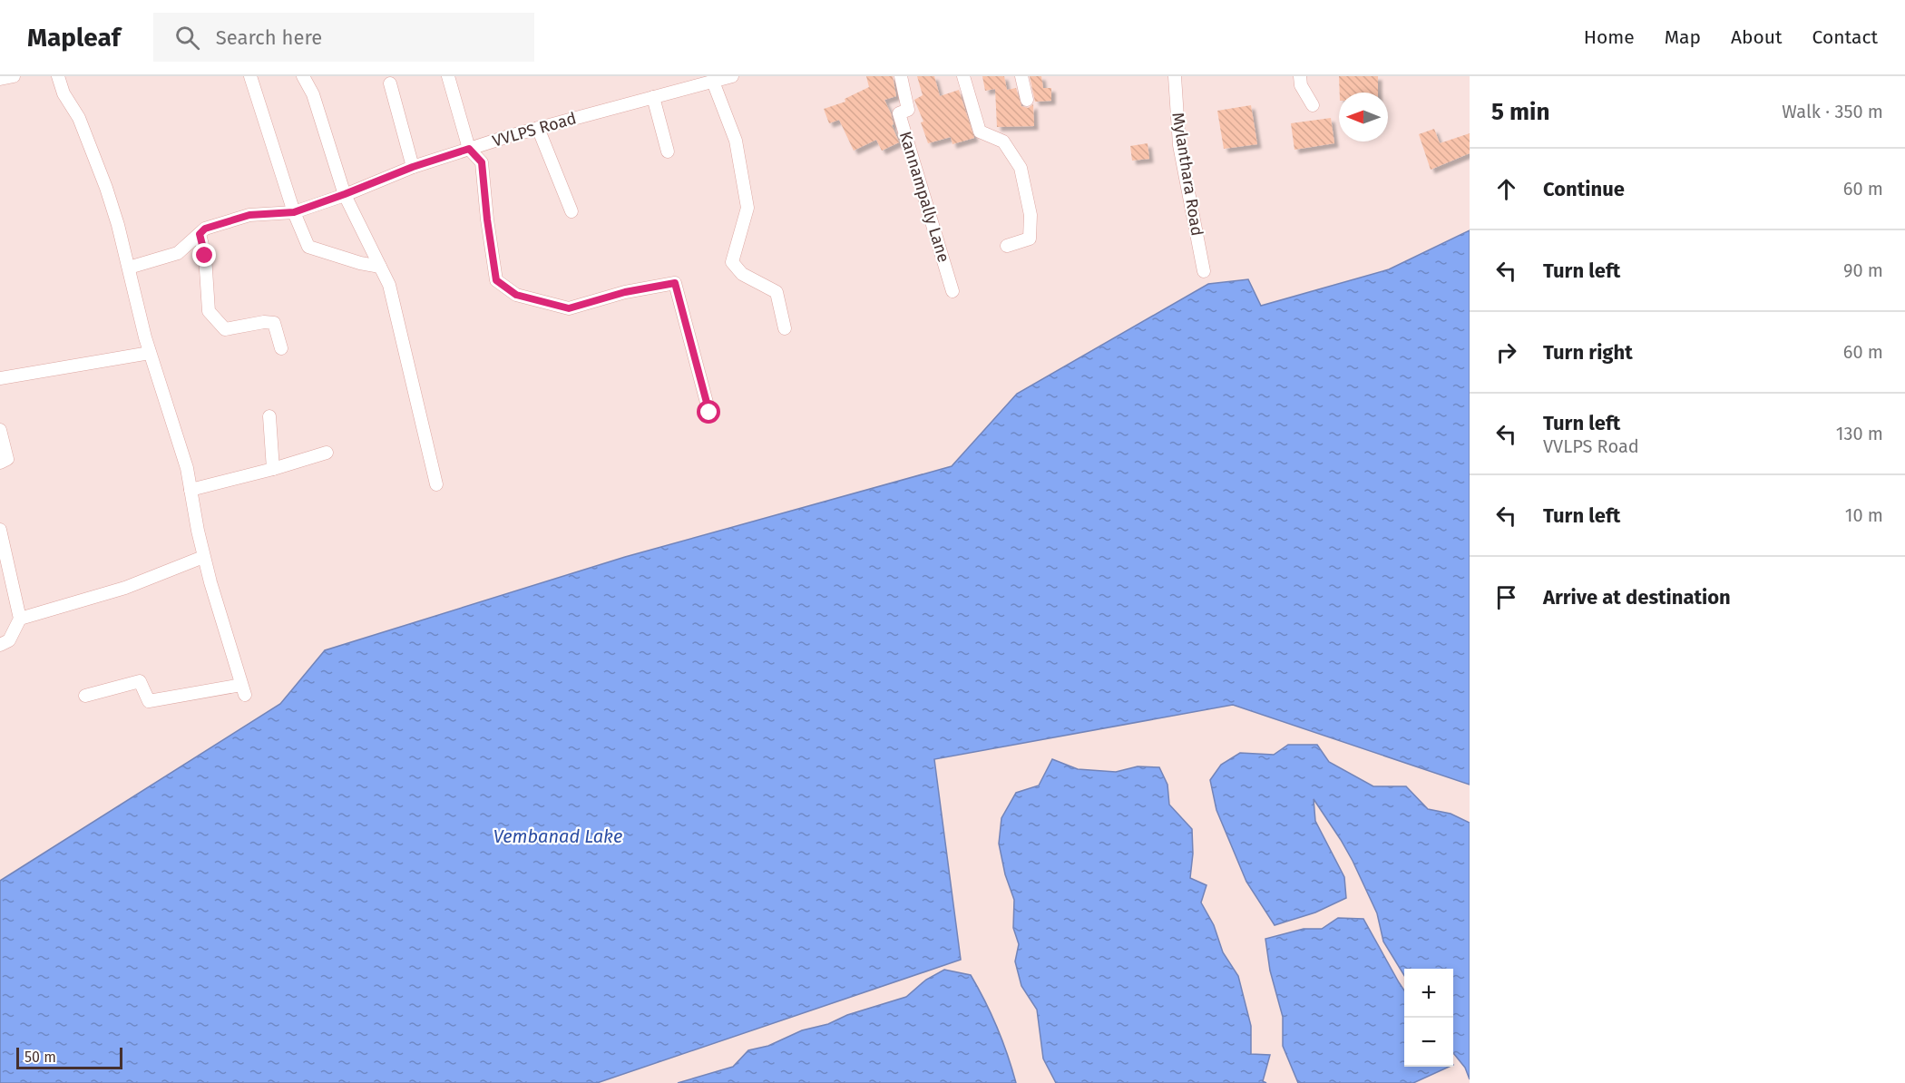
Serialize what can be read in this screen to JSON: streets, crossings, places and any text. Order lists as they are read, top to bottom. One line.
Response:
{"streets":{"street":["VVLPS Road","Mylanthara Road","Kannampally Lane"]},"water":["Vembanad Lake"],"scale_bar":"50 m","north":"left","page":{"header":"Mapleaf","search":"Search here","nav":["Home","Map","About","Contact"],"heading":["5 min","Walk · 350 m"],"list":[["Continue","60 m"],["Turn left","90 m"],["Turn right","60 m"],["Turn left","VVLPS Road","130 m"],["Turn left","10 m"],"Arrive at destination"],"map_buttons":["+","−"],"scale":"50 m"}}
